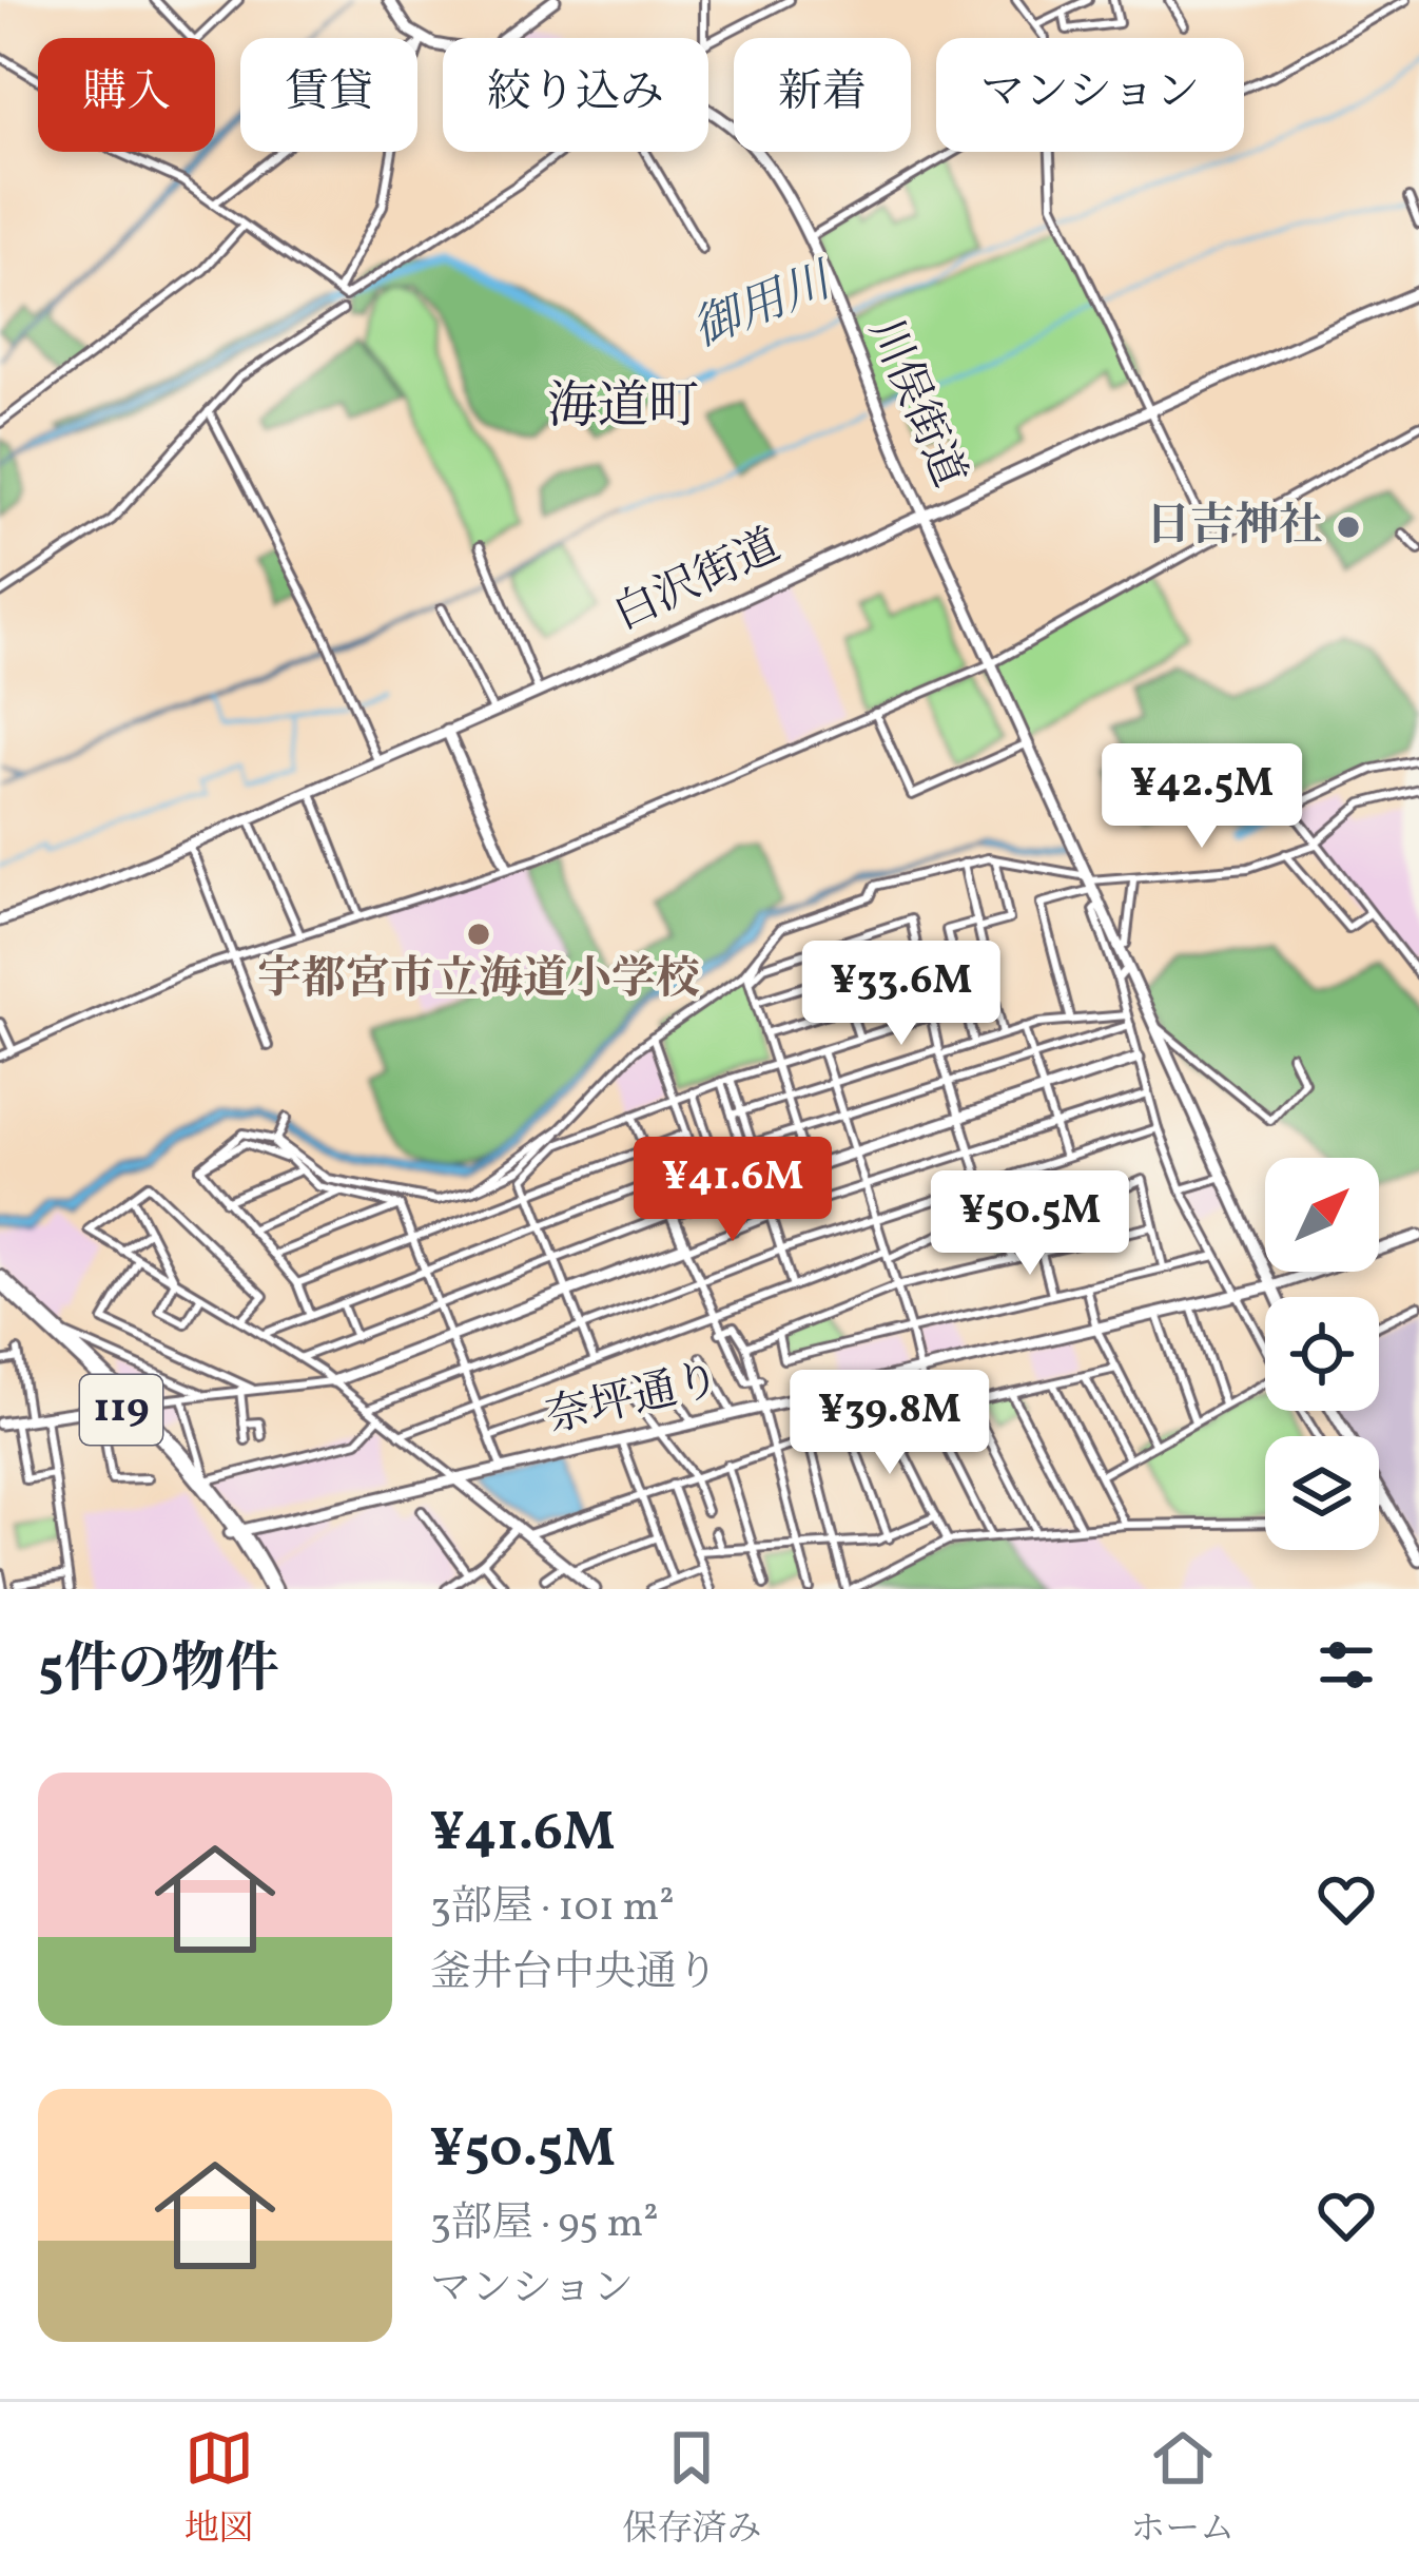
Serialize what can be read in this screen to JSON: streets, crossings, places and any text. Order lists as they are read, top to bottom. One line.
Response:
{"streets":{"highway":["119"],"main road":["川俣街道","白沢街道","奈坪通り"]},"crossings":[["川俣街道","白沢街道"],["川俣街道","奈坪通り"],["奈坪通り","119"]],"districts":["海道町"],"water":["御用川"],"places":["日吉神社","宇都宮市立海道小学校"],"north":"top right","page":{"chip":["購入","賃貸","絞り込み","新着","マンション"],"price":["¥42.5M","¥33.6M","¥41.6M","¥50.5M","¥39.8M"],"heading":"5件の物件","list":[{"name":"¥41.6M","note":"3部屋 · 101 m² · 釜井台中央通り"},{"name":"¥50.5M","note":"3部屋 · 95 m² · マンション"}],"tabs":["地図","保存済み","ホーム"]}}
